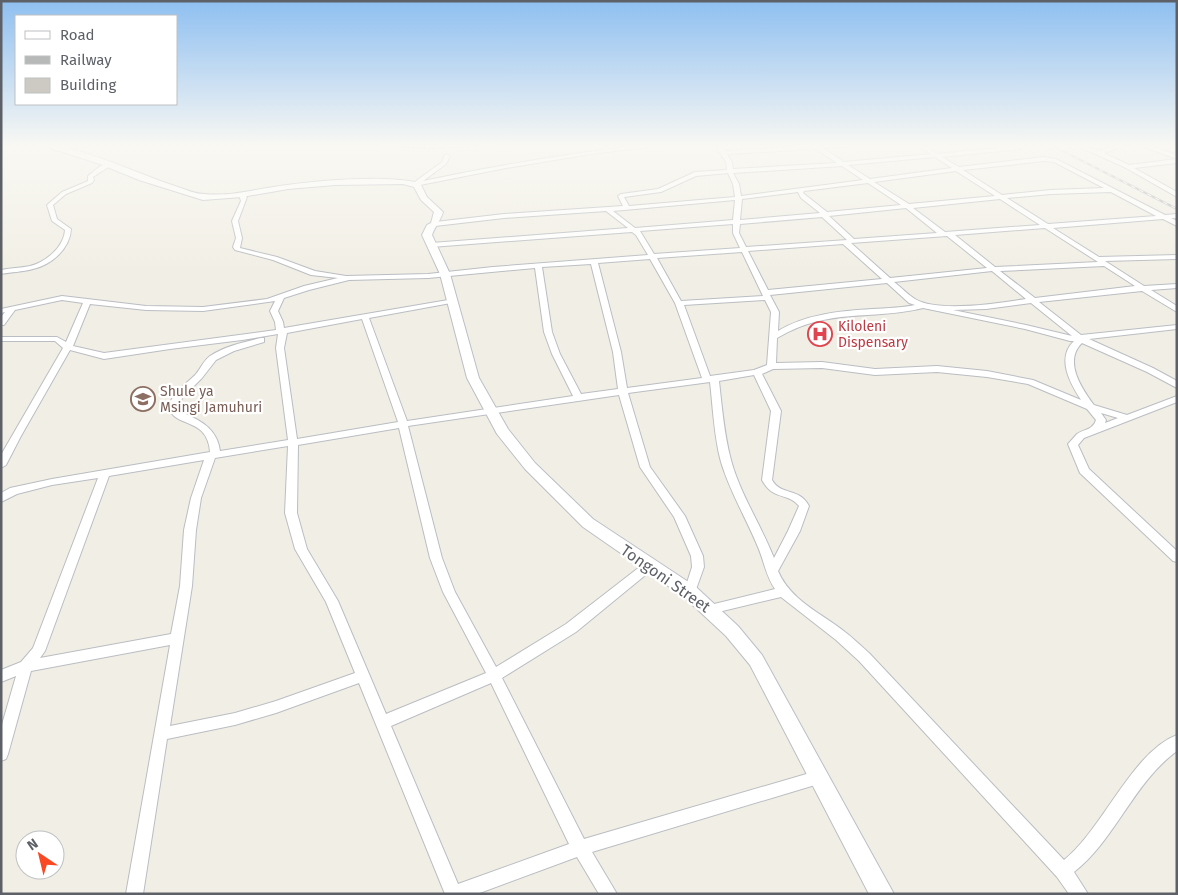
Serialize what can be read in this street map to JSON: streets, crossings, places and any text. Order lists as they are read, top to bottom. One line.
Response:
{"streets":{"street":["Tongoni Street"]},"places":{"hospital":["Kiloleni Dispensary"],"school or university":["Shule ya Msingi Jamuhuri"]},"legend":["Road","Railway","Building"],"north":"top left"}
